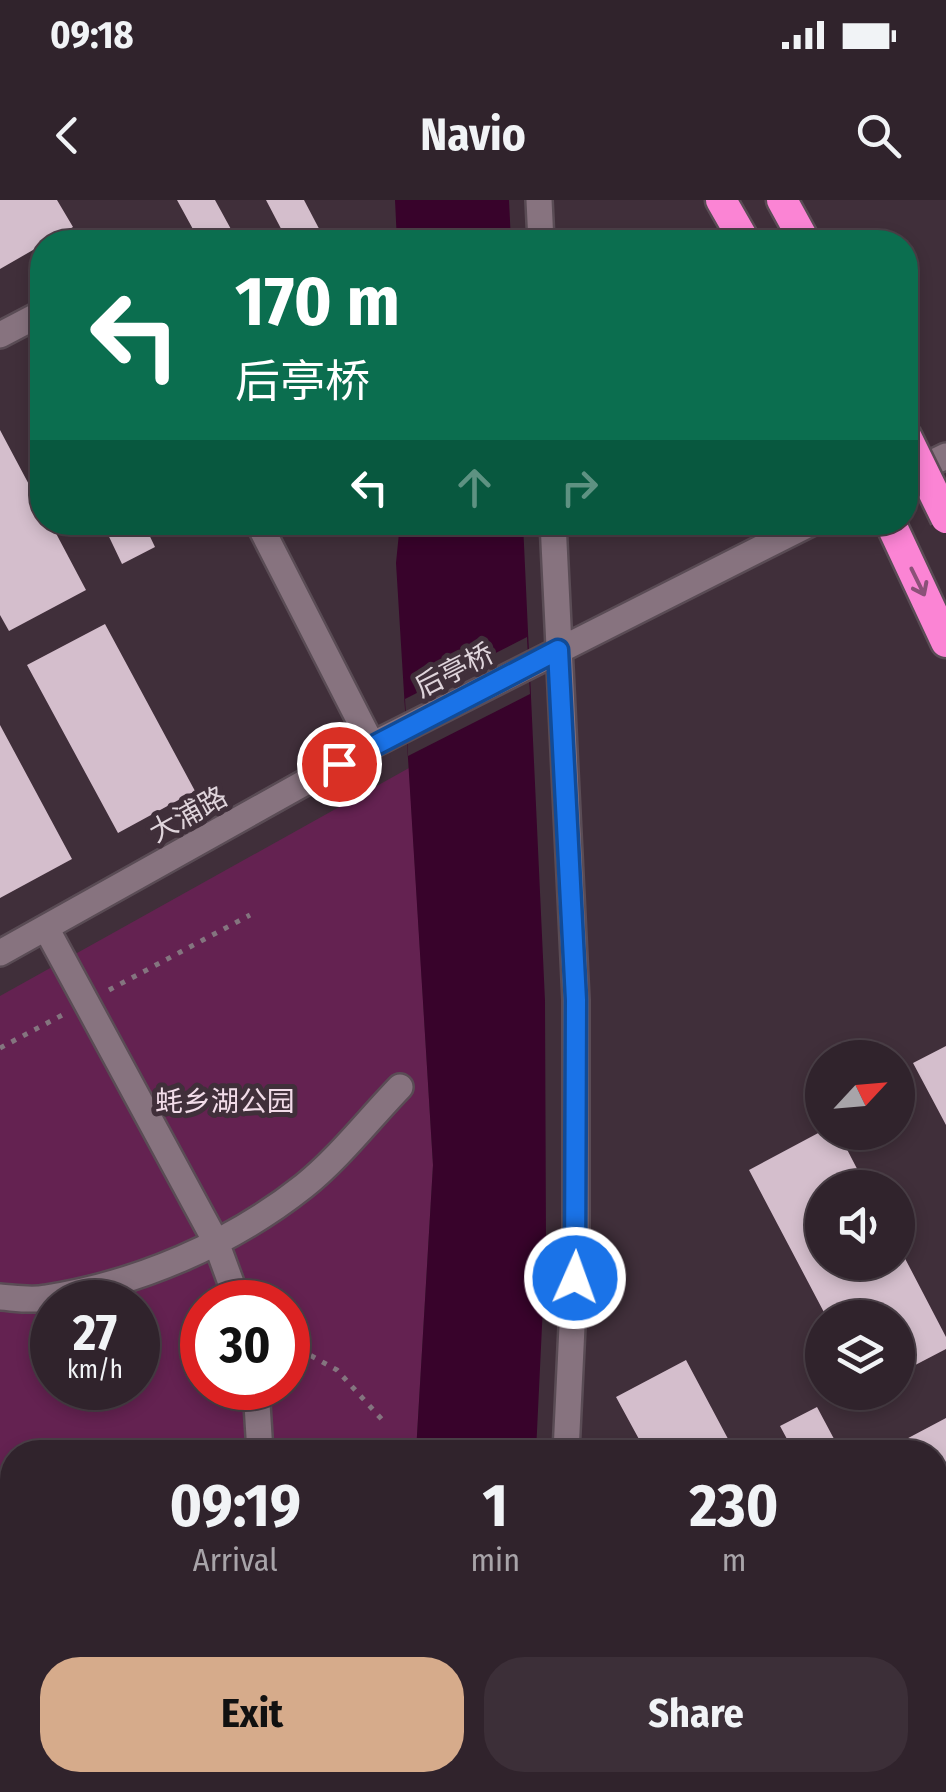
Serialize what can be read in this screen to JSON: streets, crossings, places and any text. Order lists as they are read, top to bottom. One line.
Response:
{"streets":{"street":["后亭桥","大浦路"]},"crossings":[["后亭桥","大浦路"]],"parks":["蚝乡湖公园"],"north":"top right","page":{"status":"09:18","header":"Navio","turn":["170 m","后亭桥"],"speed":"27 km/h","limit":"30","eta":["09:19","Arrival","1","min","230","m"],"buttons":["Exit","Share"]}}
